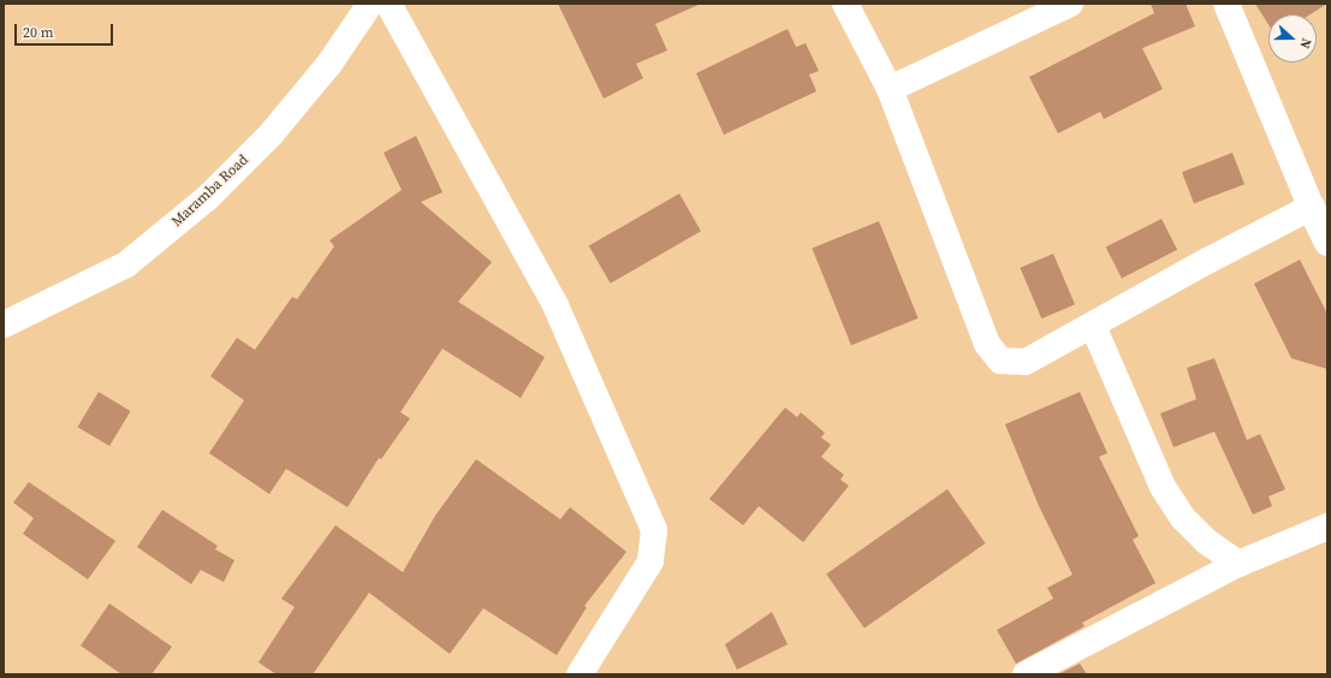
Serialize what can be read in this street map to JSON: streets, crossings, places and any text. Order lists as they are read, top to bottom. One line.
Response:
{"streets":{"street":["Maramba Road"]},"scale_bar":"20 m","north":"right"}
